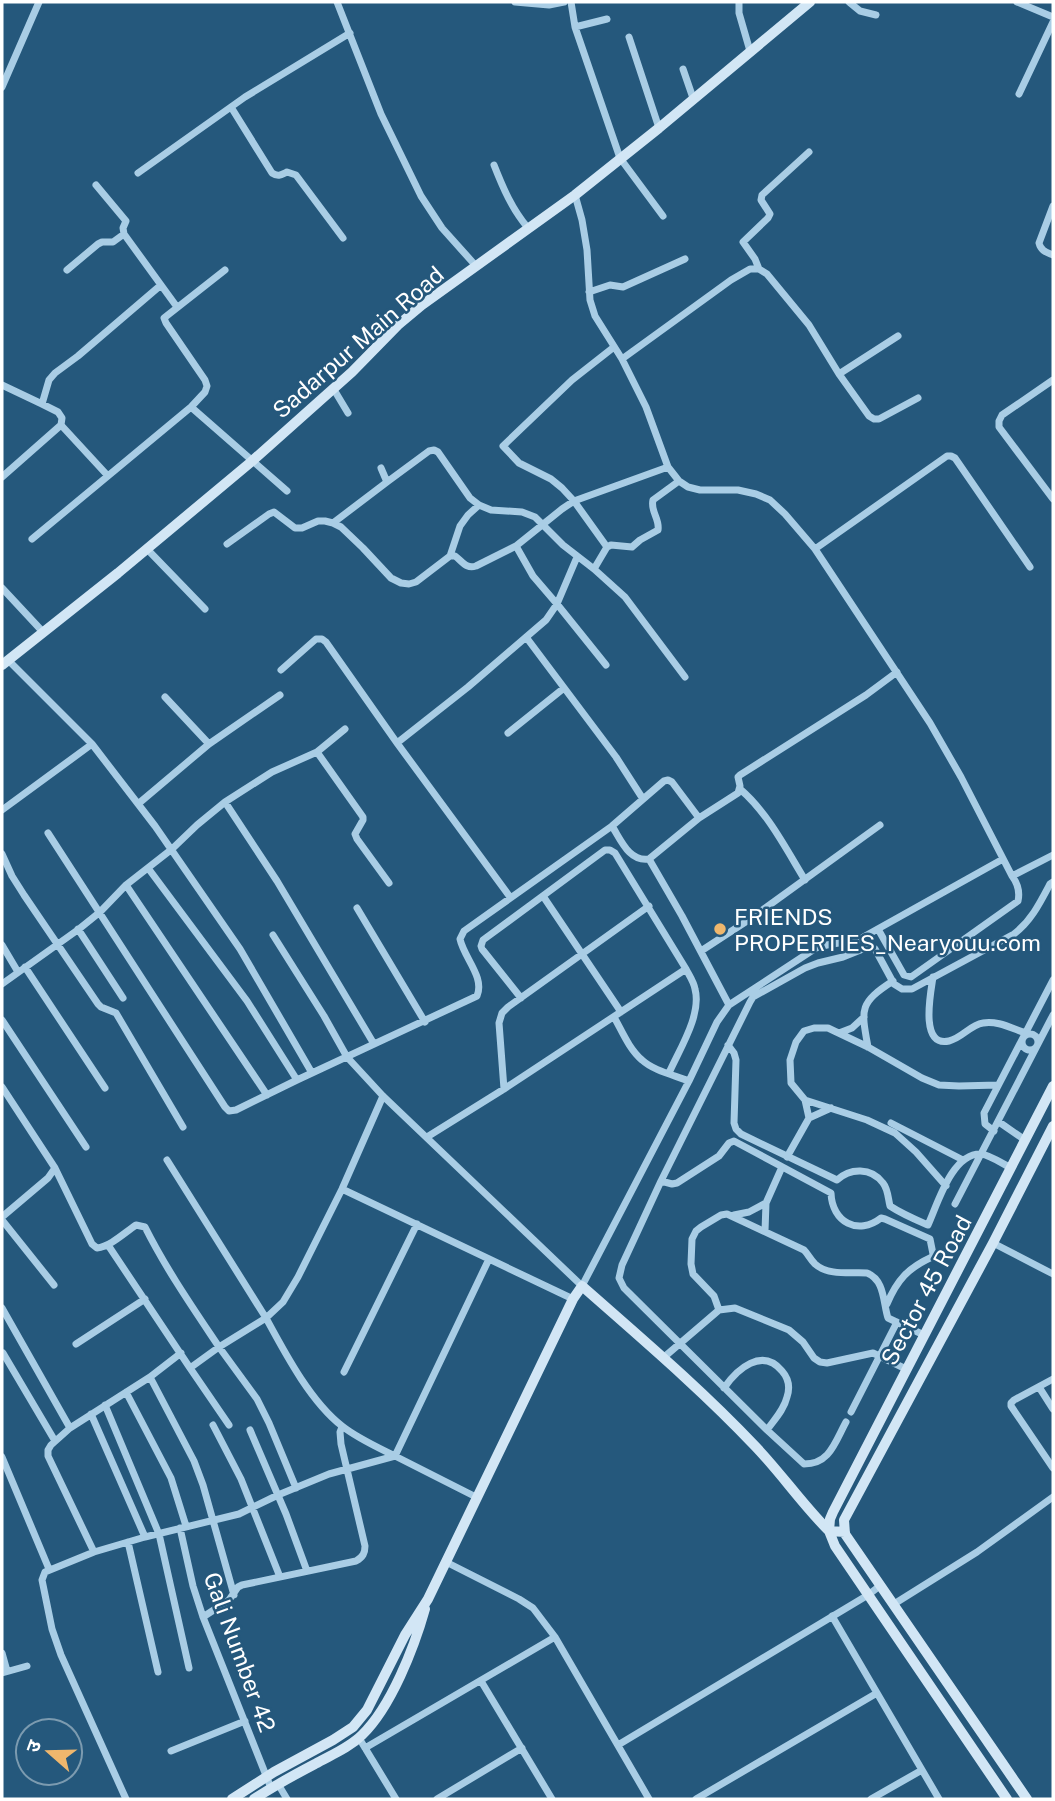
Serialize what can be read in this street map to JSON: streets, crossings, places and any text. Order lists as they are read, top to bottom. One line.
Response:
{"streets":{"street":["Sadarpur Main Road","Sector 45 Road","Gali Number 42"]},"places":["FRIENDS PROPERTIES_Nearyouu.com"],"north":"left"}
